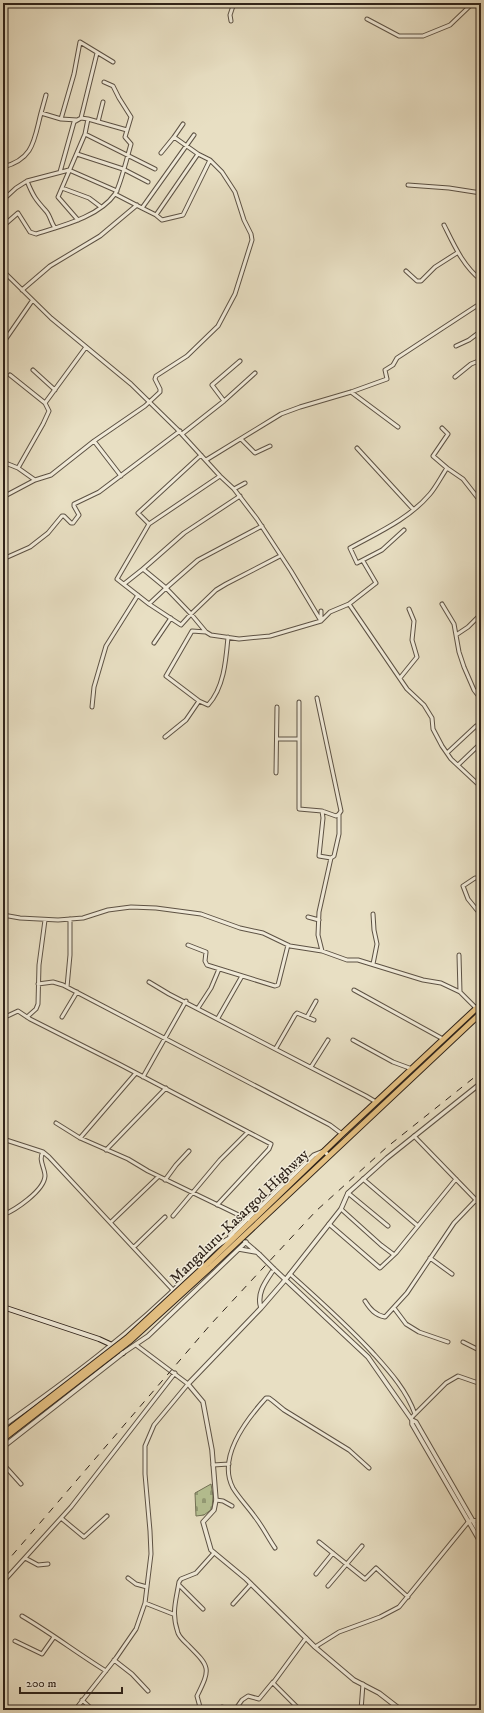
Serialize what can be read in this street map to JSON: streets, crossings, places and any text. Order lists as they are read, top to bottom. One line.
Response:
{"streets":{"highway":["Mangaluru-Kasargod Highway"]},"scale_bar":"200 m"}
